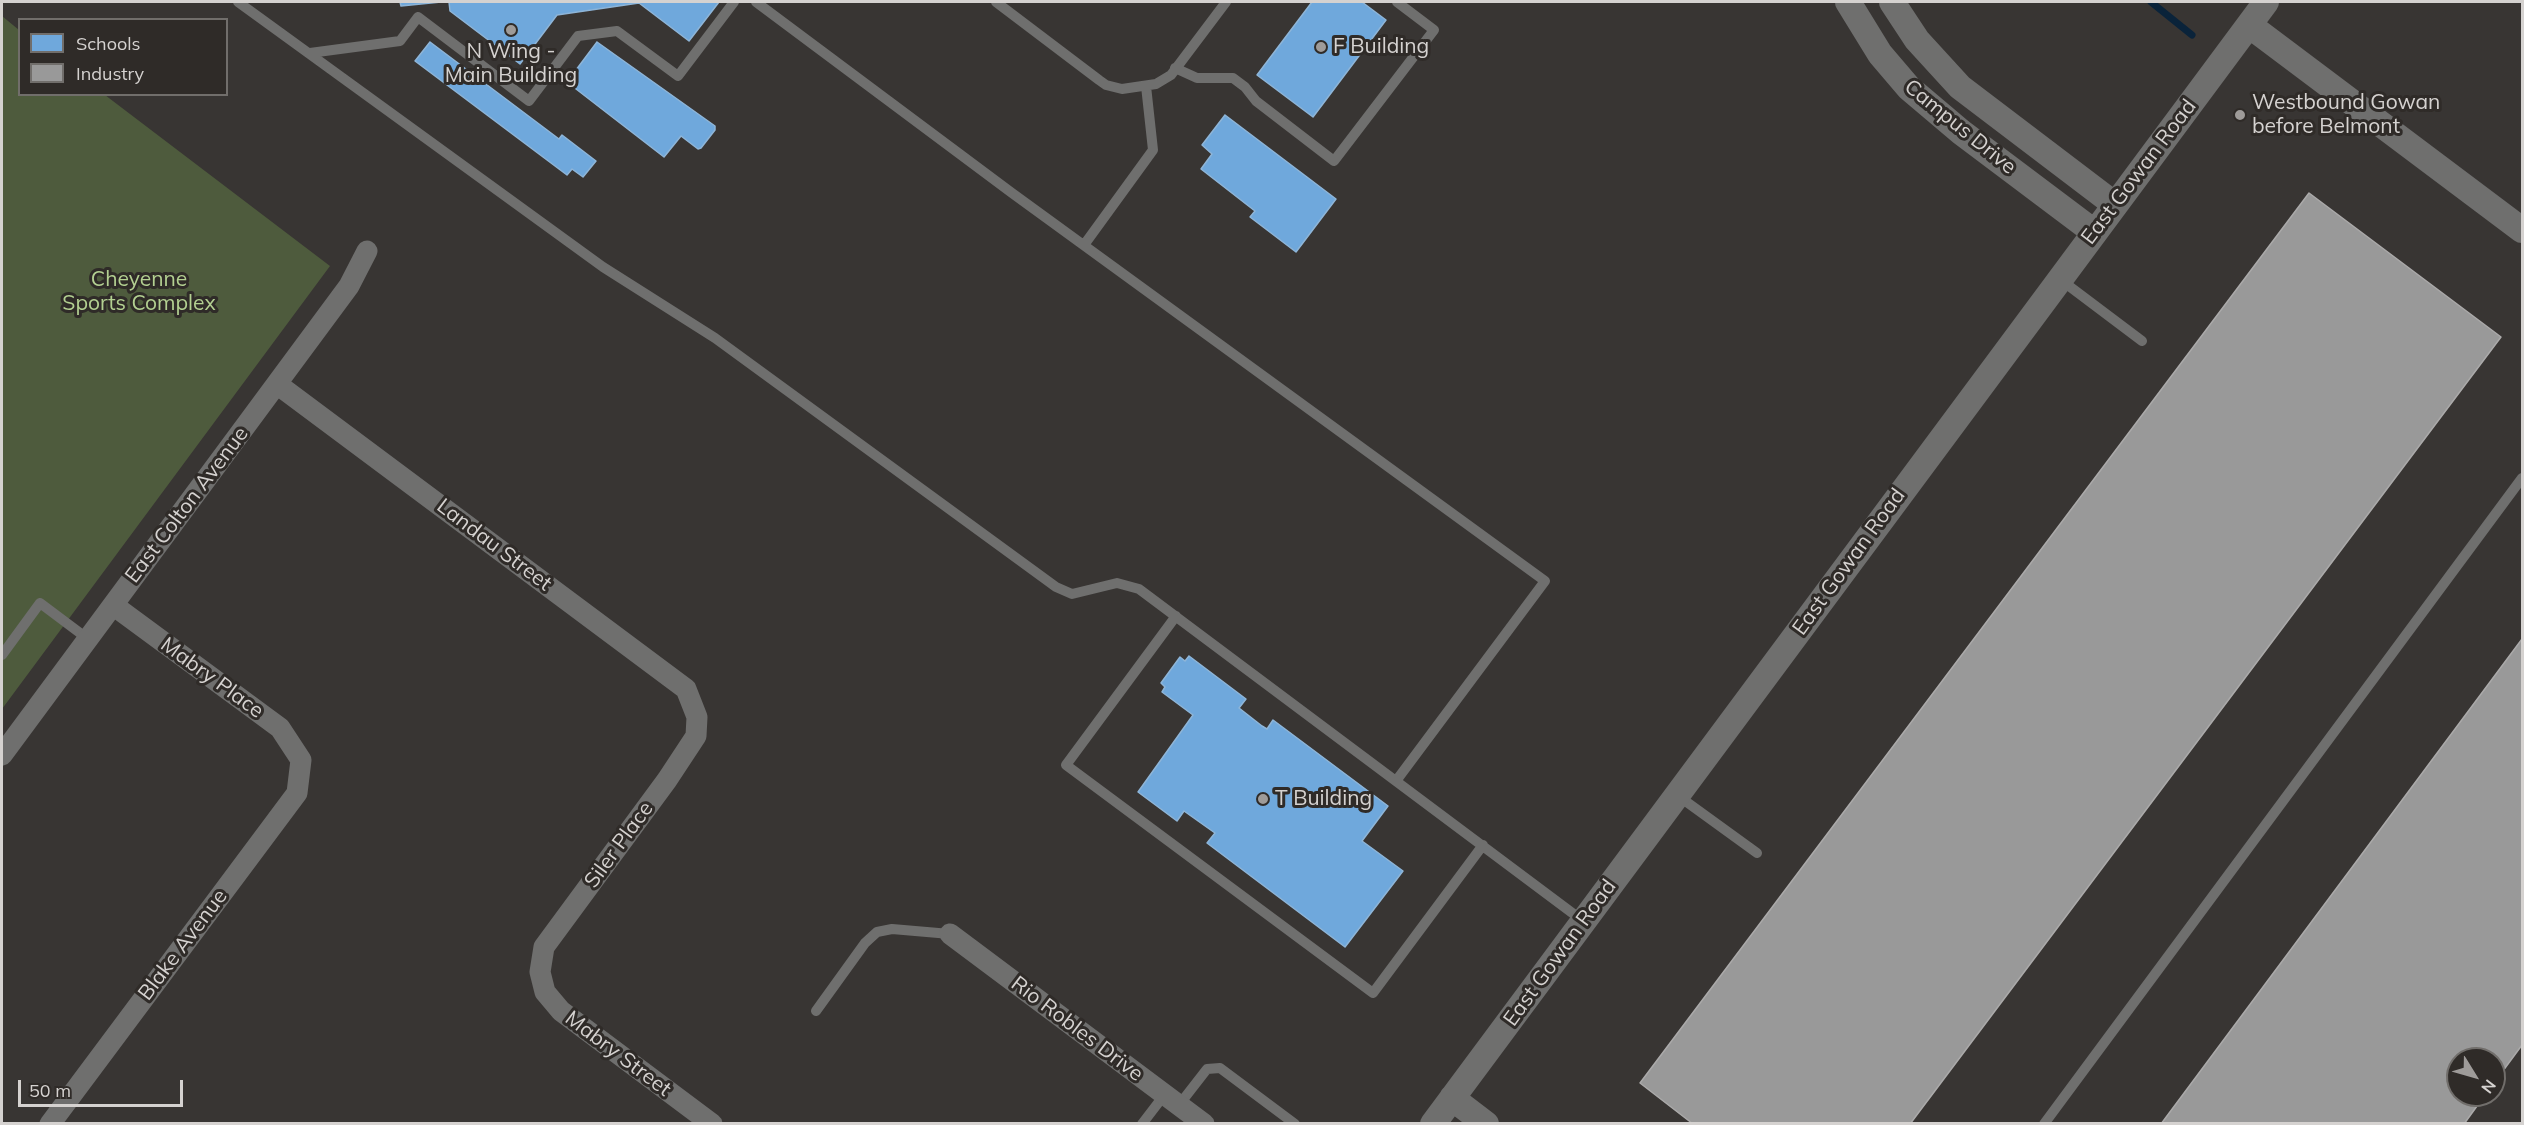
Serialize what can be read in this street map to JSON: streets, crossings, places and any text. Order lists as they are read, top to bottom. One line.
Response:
{"streets":{"street":["Campus Drive","East Gowan Road","East Colton Avenue","Landau Street","Mabry Place","Siler Place","Blake Avenue","Rio Robles Drive","Mabry Street"]},"crossings":[["Campus Drive","East Gowan Road"],["East Colton Avenue","Landau Street"],["East Colton Avenue","Mabry Place"],["Landau Street","Siler Place"],["Mabry Place","Blake Avenue"],["Siler Place","Mabry Street"]],"parks":["Cheyenne Sports Complex"],"places":["N Wing - Main Building","F Building","Westbound Gowan before Belmont","T Building"],"legend":["Schools","Industry"],"scale_bar":"50 m","north":"bottom right"}
